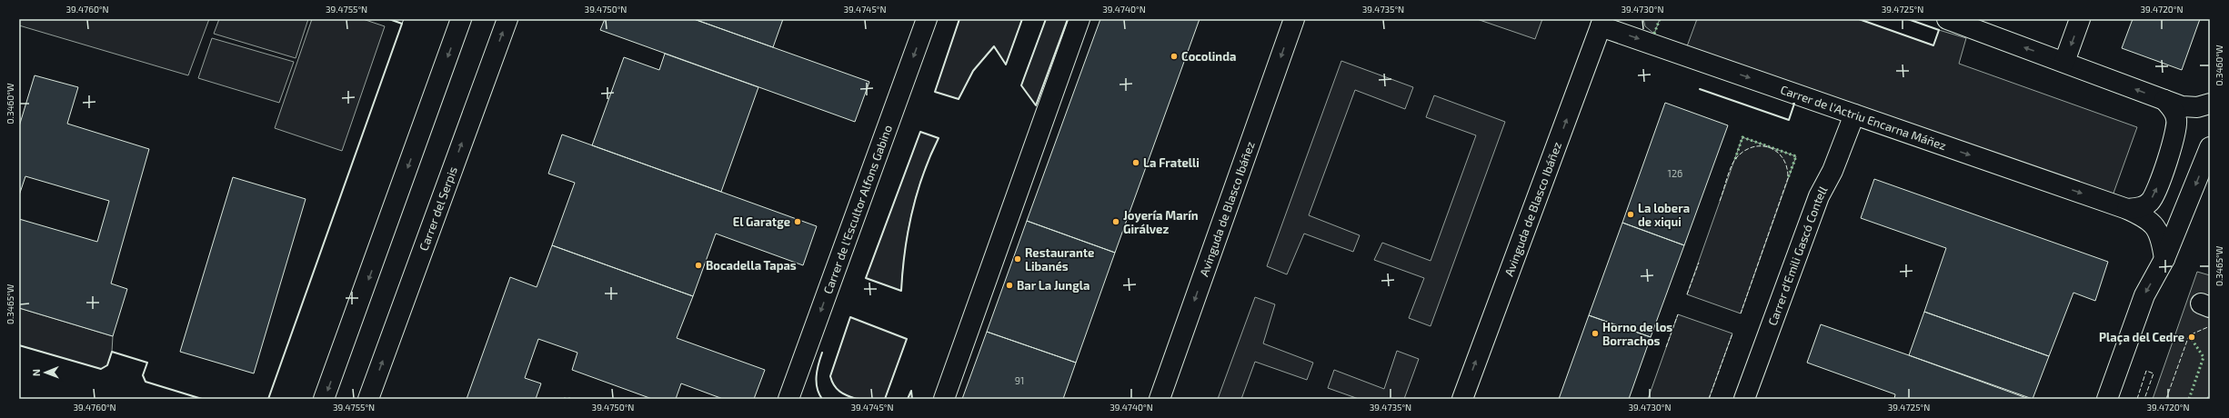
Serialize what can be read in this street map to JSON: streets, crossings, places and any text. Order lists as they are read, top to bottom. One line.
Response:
{"streets":{"street":["Carrer de l'Actriu Encarna Máñez","Carrer del Serpis","Carrer de l'Escultor Alfons Gabino","Avinguda de Blasco Ibáñez","Carrer d'Emili Gascó Contell"]},"crossings":[["Carrer de l'Actriu Encarna Máñez","Avinguda de Blasco Ibáñez"],["Carrer de l'Actriu Encarna Máñez","Carrer d'Emili Gascó Contell"]],"places":["Cocolinda","La Fratelli","La lobera de xiqui","El Garatge","Joyería Marín Girálvez","Restaurante Libanés","Bocadella Tapas","Bar La Jungla","Horno de los Borrachos","Plaça del Cedre"],"house_numbers":["126","91"],"north":"left","coordinates":["39.4760°N","39.4755°N","39.4750°N","39.4745°N","39.4740°N","39.4735°N","39.4730°N","39.4725°N","39.4720°N","0.3460°W","0.3465°W"]}
